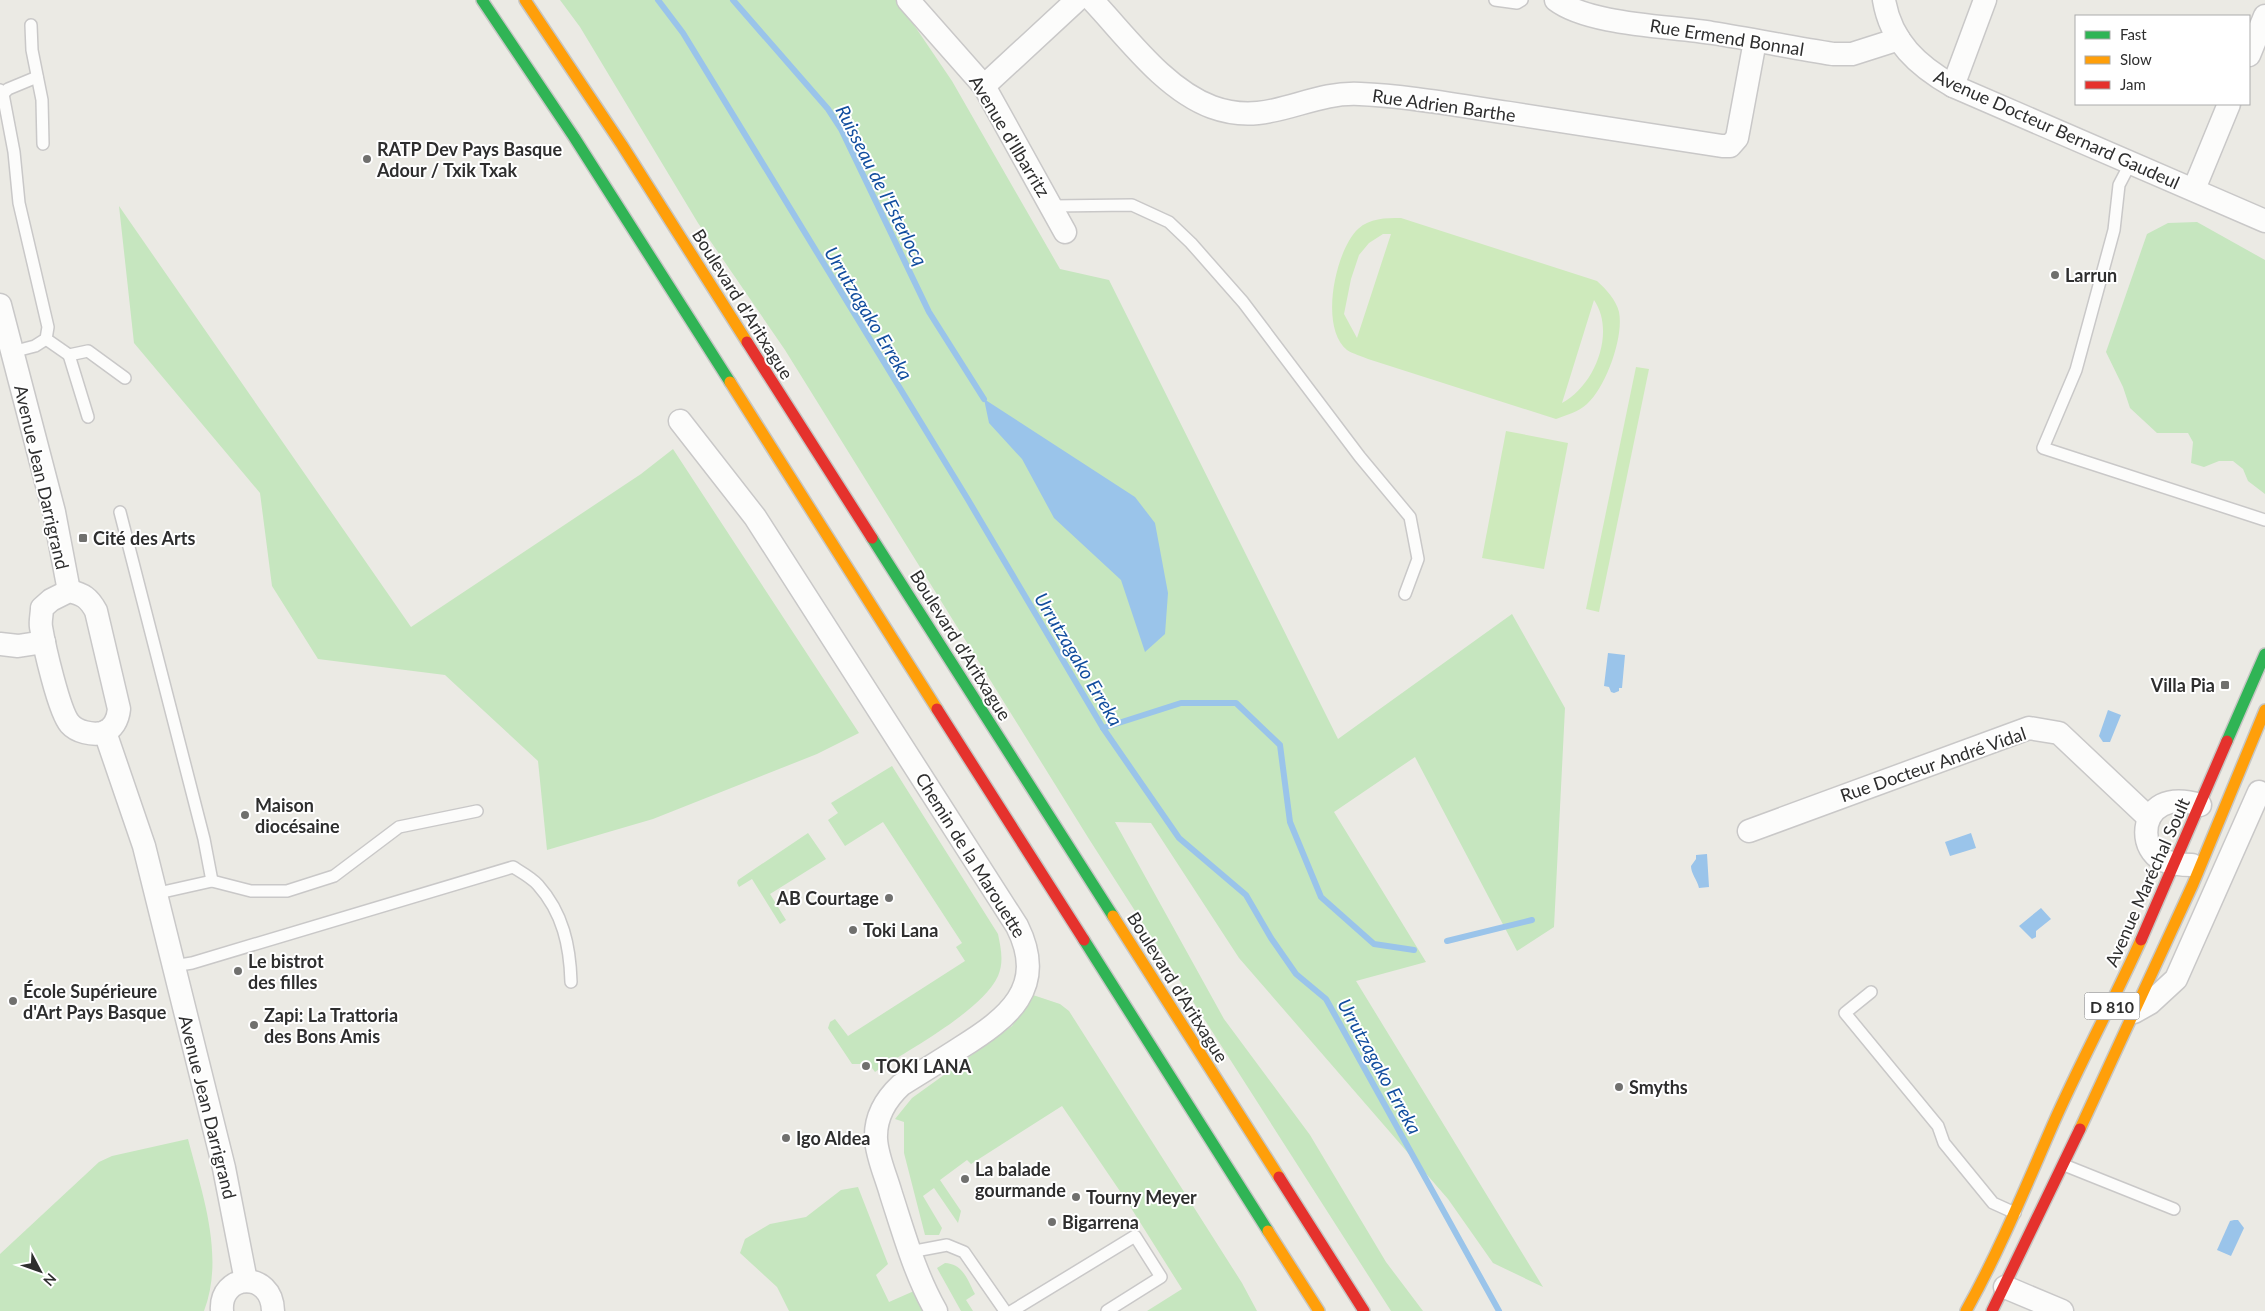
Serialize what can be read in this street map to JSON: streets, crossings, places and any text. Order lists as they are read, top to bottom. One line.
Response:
{"streets":{"main road":["Boulevard d'Aritxague","Avenue Maréchal Soult","D 810"],"street":["Rue Ermend Bonnal","Rue Adrien Barthe","Avenue Docteur Bernard Gaudeul","Avenue d'Ilbarritz","Avenue Jean Darrigrand","Rue Docteur André Vidal","Chemin de la Marouette"]},"crossings":[["Rue Ermend Bonnal","Rue Adrien Barthe"],["Rue Ermend Bonnal","Avenue Docteur Bernard Gaudeul"]],"water":["Ruisseau de l'Esterlocq","Urrutzagako Erreka"],"places":{"other":["RATP Dev Pays Basque Adour / Txik Txak","Larrun","Maison diocésaine","AB Courtage","Toki Lana","Le bistrot des filles","École Supérieure d'Art Pays Basque","Zapi: La Trattoria des Bons Amis","TOKI LANA","Smyths","Igo Aldea","La balade gourmande","Tourny Meyer","Bigarrena"],"transit":["Cité des Arts","Villa Pia"]},"legend":["Fast","Slow","Jam"],"north":"bottom right"}
